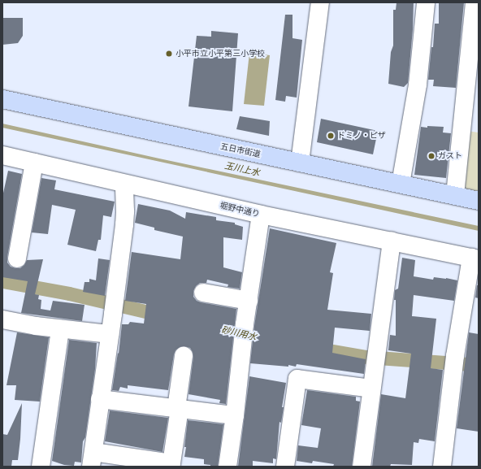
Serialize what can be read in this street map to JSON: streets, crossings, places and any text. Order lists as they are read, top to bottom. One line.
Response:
{"streets":{"main road":["五日市街道"],"street":["堀野中通り"]},"water":["玉川上水","砂川用水"],"places":["小平市立小平第三小学校","ドミノ・ピザ","ガスト"]}
